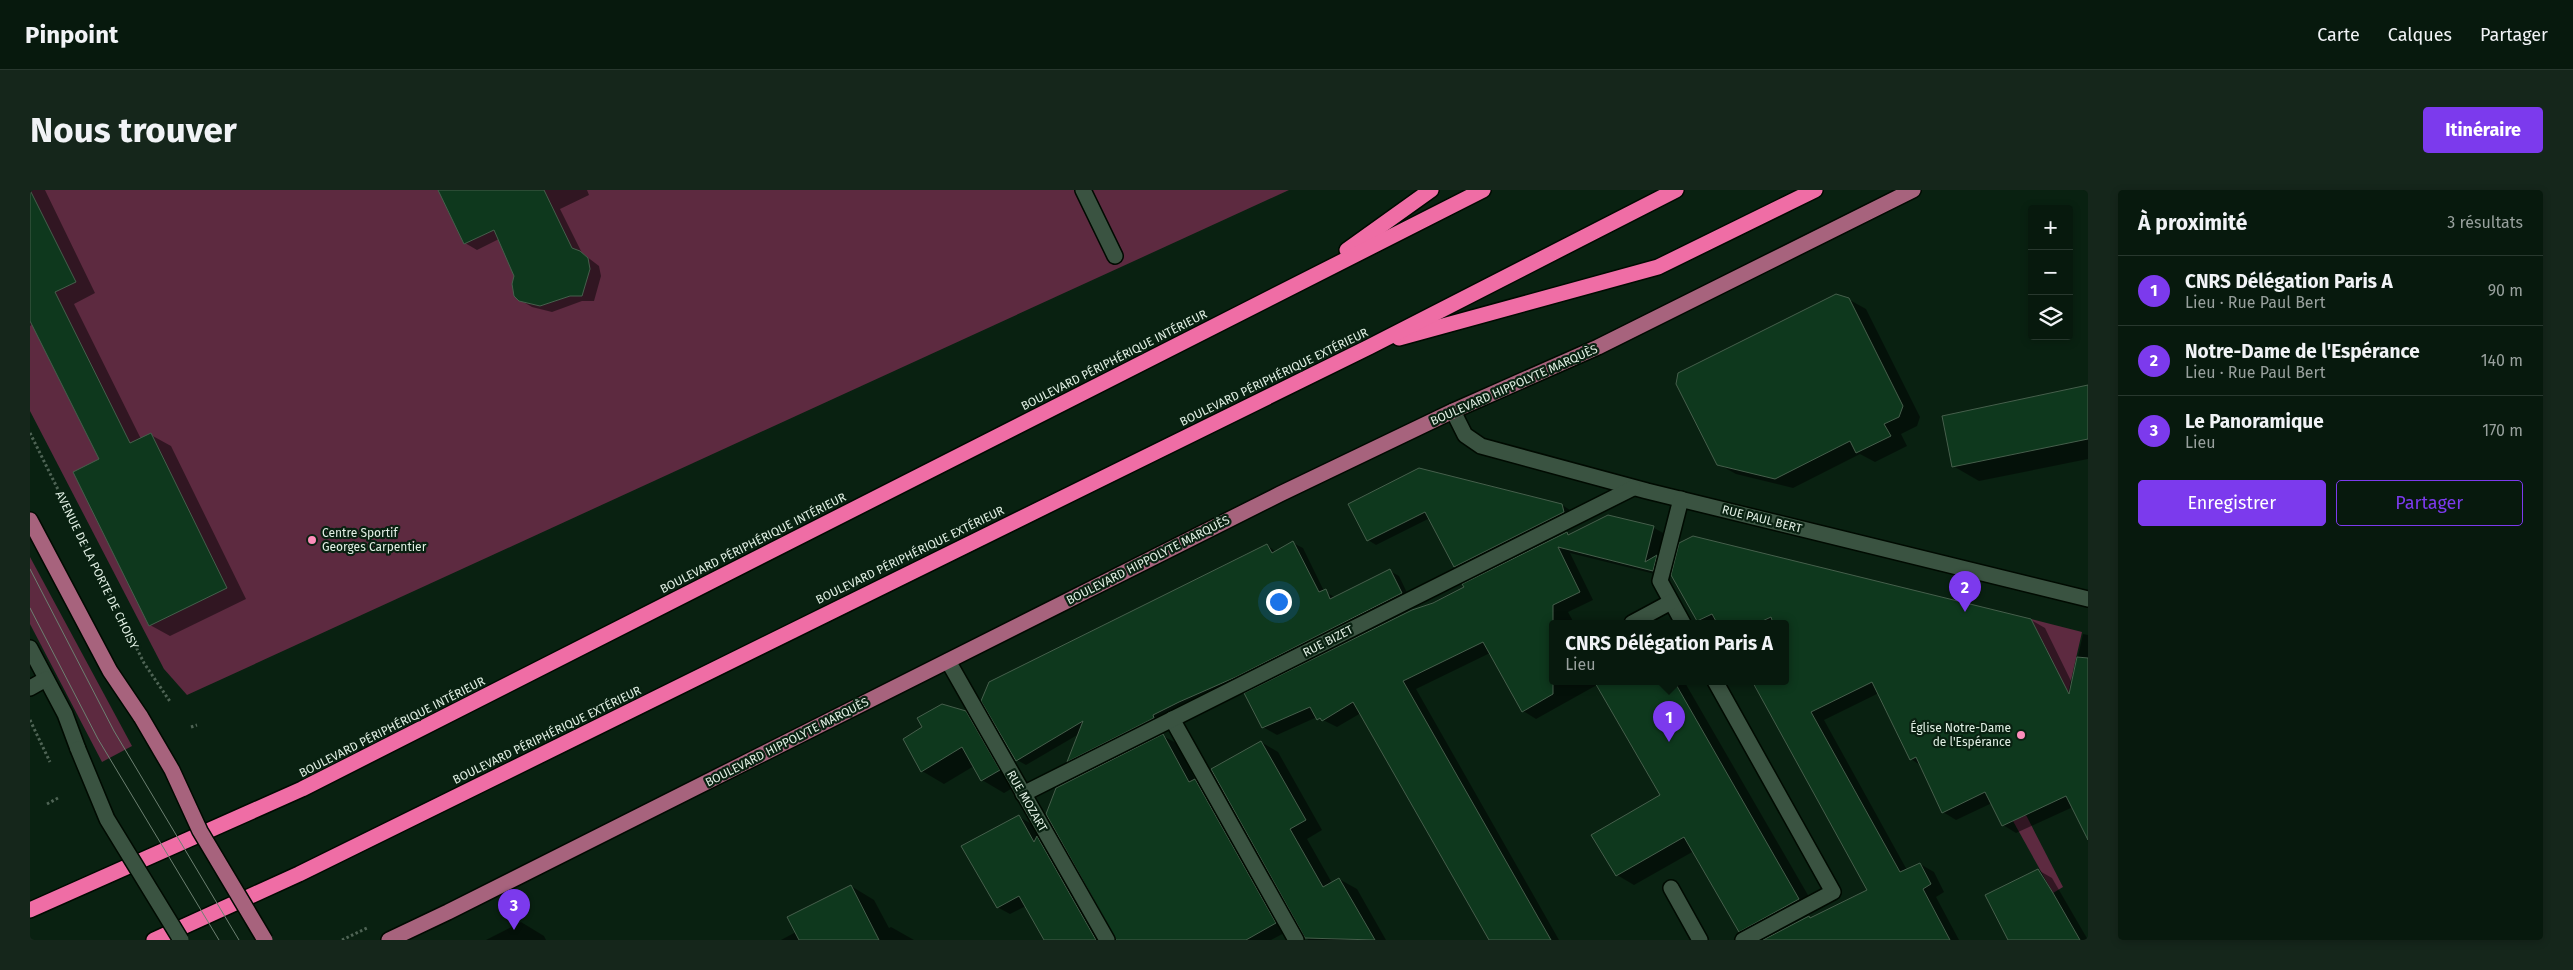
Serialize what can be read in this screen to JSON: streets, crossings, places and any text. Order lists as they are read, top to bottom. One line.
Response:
{"streets":{"highway":["BOULEVARD PÉRIPHÉRIQUE INTÉRIEUR","BOULEVARD PÉRIPHÉRIQUE EXTÉRIEUR"],"main road":["BOULEVARD HIPPOLYTE MARQUÈS"],"street":["RUE PAUL BERT","RUE BIZET","RUE MOZART"],"path":["AVENUE DE LA PORTE DE CHOISY"]},"crossings":[["BOULEVARD HIPPOLYTE MARQUÈS","RUE PAUL BERT"],["BOULEVARD HIPPOLYTE MARQUÈS","RUE MOZART"],["RUE PAUL BERT","RUE BIZET"],["RUE BIZET","RUE MOZART"]],"places":["Centre Sportif Georges Carpentier","Église Notre-Dame de l'Espérance"],"page":{"header":"Pinpoint","nav":["Carte","Calques","Partager"],"buttons":["Itinéraire",["Enregistrer","Partager"]],"title":"Nous trouver","heading":["À proximité","3 résultats"],"map_buttons":["+","−"],"list":[{"mark":"1","name":"CNRS Délégation Paris A","note":"Lieu · Rue Paul Bert","value":"90 m"},{"mark":"2","name":"Notre-Dame de l'Espérance","note":"Lieu · Rue Paul Bert","value":"140 m"},{"mark":"3","name":"Le Panoramique","note":"Lieu","value":"170 m"}],"pins":["2","1","3"],"popup":["CNRS Délégation Paris A","Lieu"]}}
